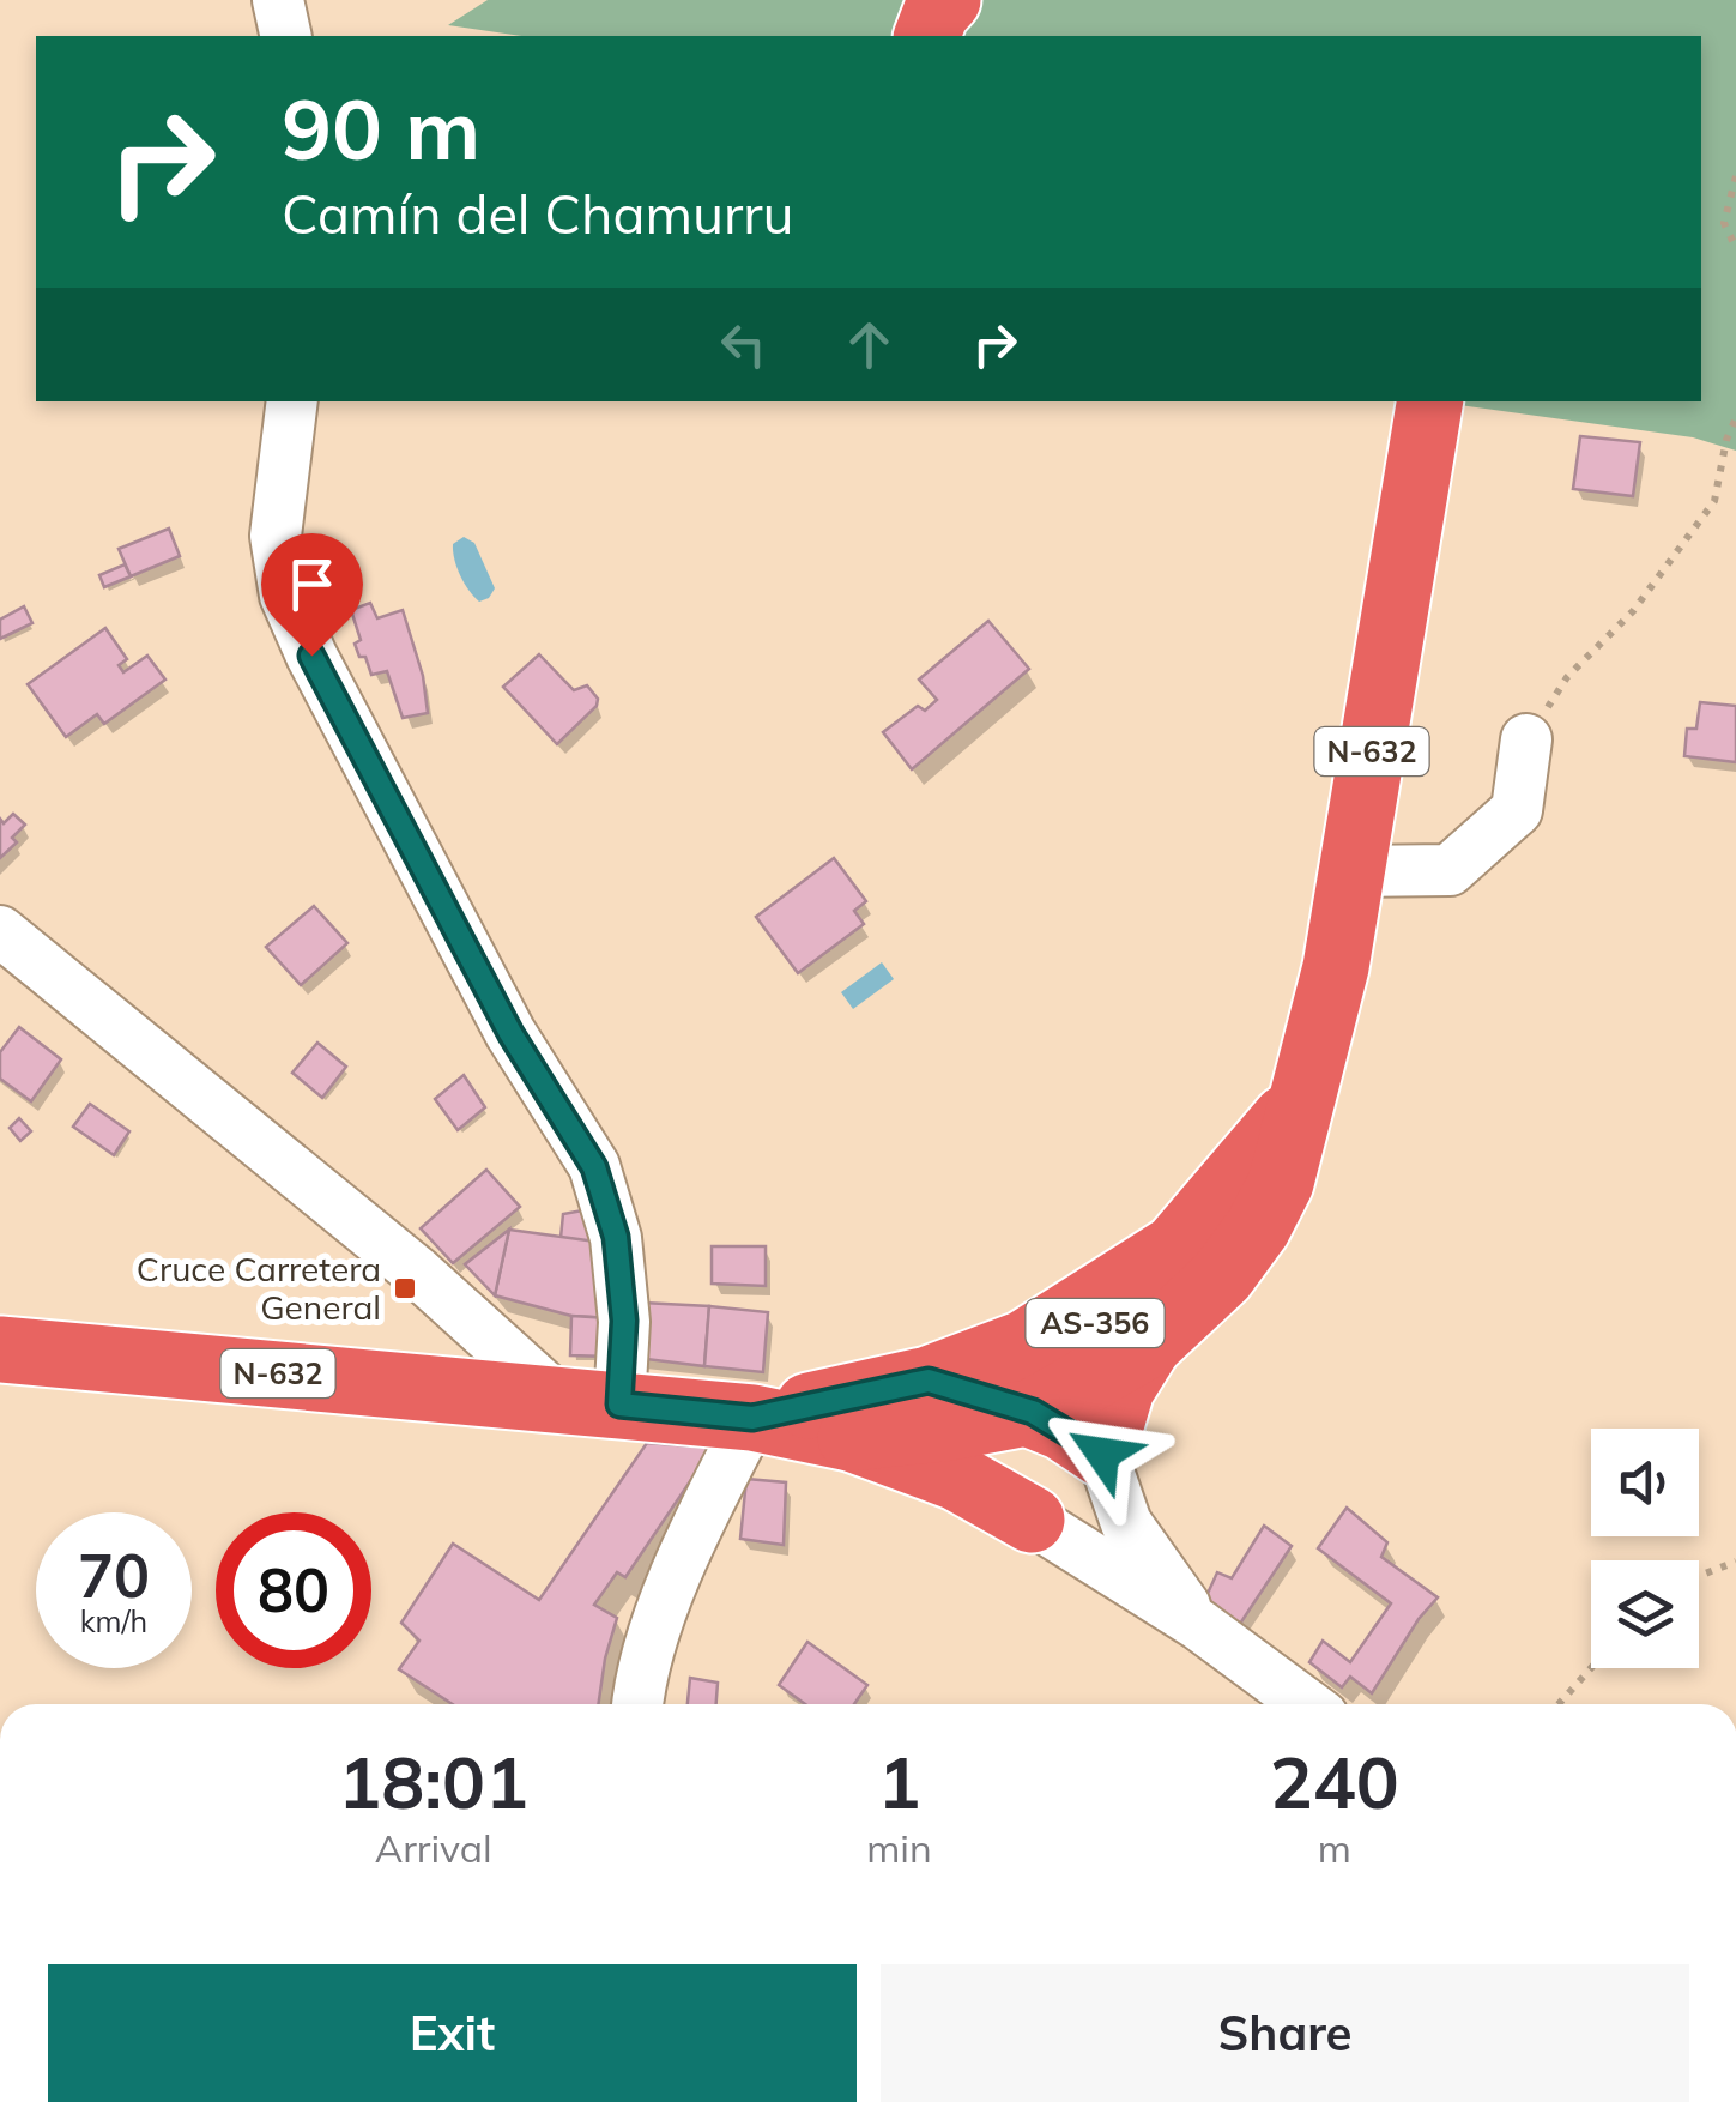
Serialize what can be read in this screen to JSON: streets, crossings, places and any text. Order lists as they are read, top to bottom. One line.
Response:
{"streets":{"highway":["N-632","AS-356"]},"crossings":[["N-632","AS-356"]],"places":{"transit":["Cruce Carretera General"]},"page":{"turn":["90 m","Camín del Chamurru"],"speed":"70 km/h","limit":"80","eta":["18:01","Arrival","1","min","240","m"],"buttons":["Exit","Share"]}}
